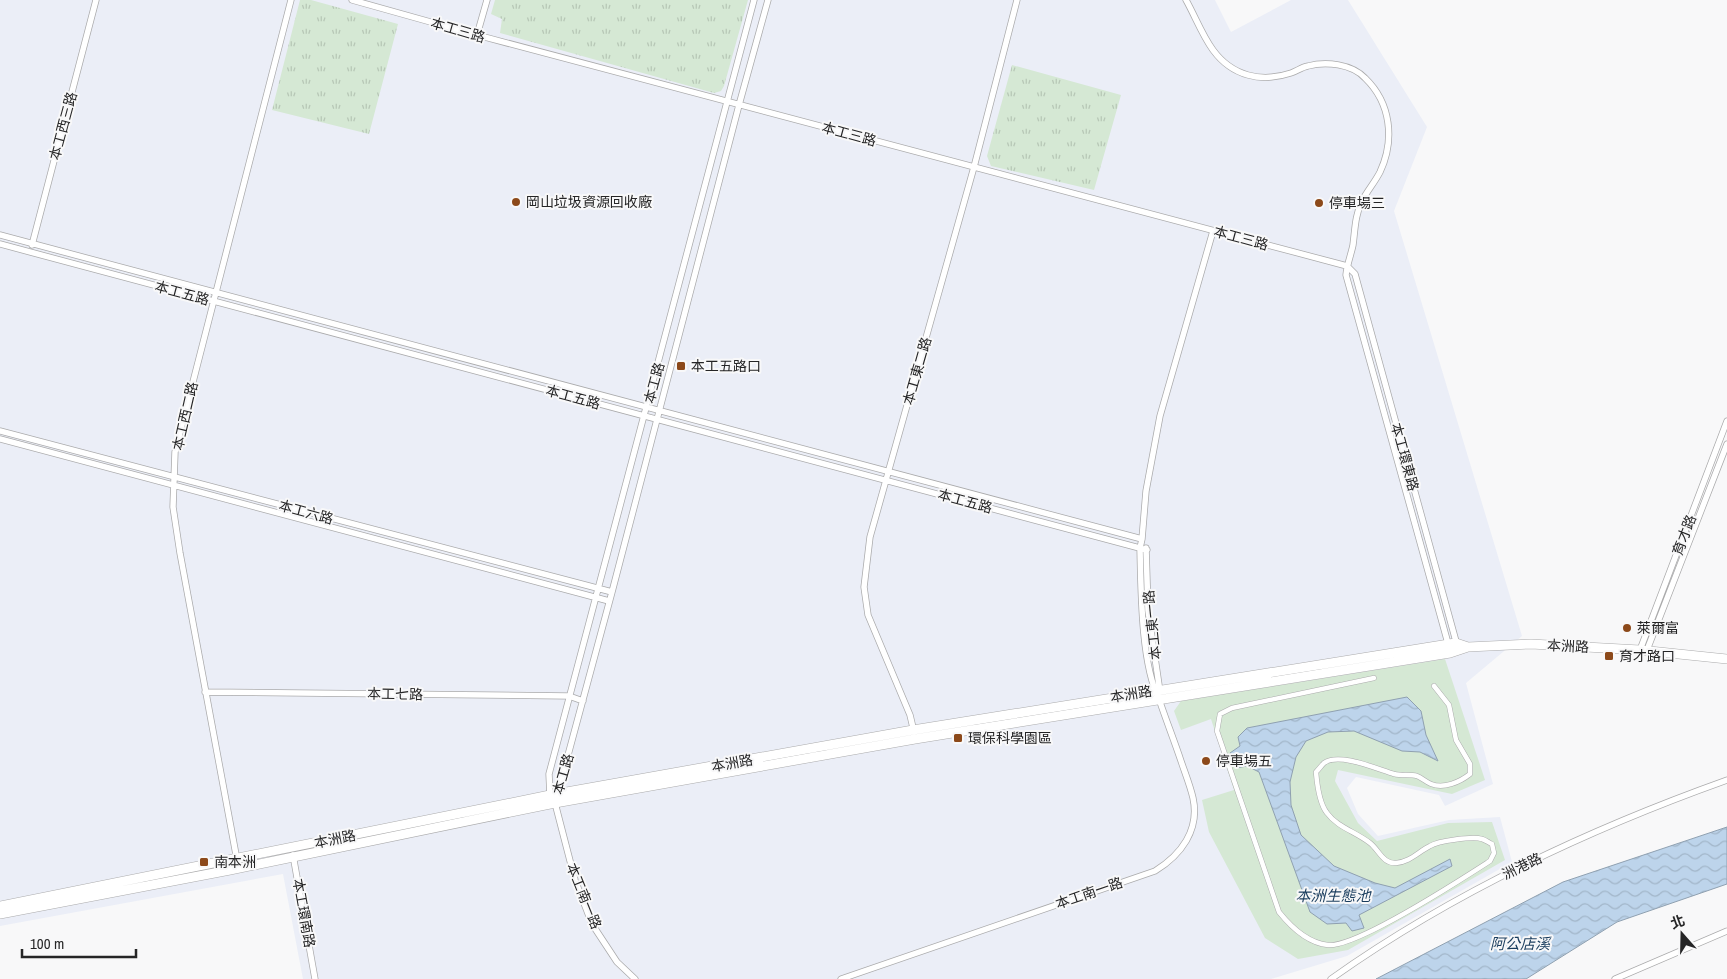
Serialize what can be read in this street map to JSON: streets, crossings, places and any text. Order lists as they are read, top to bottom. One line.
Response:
{"streets":{"main road":["本洲路"],"street":["本工三路","本工西三路","本工五路","本工東二路","本工路","本工西二路","本工環東路","本工六路","育才路","本工東一路","本工七路","洲港路","本工南一路","本工環南路"]},"crossings":[["本工三路","本工東二路"],["本工三路","本工路"],["本工三路","本工環東路"],["本工三路","本工東一路"],["本工西三路","本工五路"],["本工五路","本工東二路"],["本工五路","本工路"],["本工五路","本工西二路"],["本工五路","本工東一路"],["本工東二路","本洲路"],["本工路","本工六路"],["本工路","本洲路"],["本工路","本工七路"],["本工路","本工南一路"],["本工西二路","本工六路"],["本工西二路","本洲路"],["本工西二路","本工七路"],["本工環東路","本洲路"],["育才路","本洲路"],["本工東一路","本洲路"],["本工東一路","本工南一路"],["本洲路","本工南一路"],["本洲路","本工環南路"]],"water":["本洲生態池","阿公店溪"],"places":{"other":["岡山垃圾資源回收廠","停車場三","萊爾富","停車場五"],"transit":["本工五路口","育才路口","環保科學園區","南本洲"]},"scale_bar":"100 m","north":"top"}
